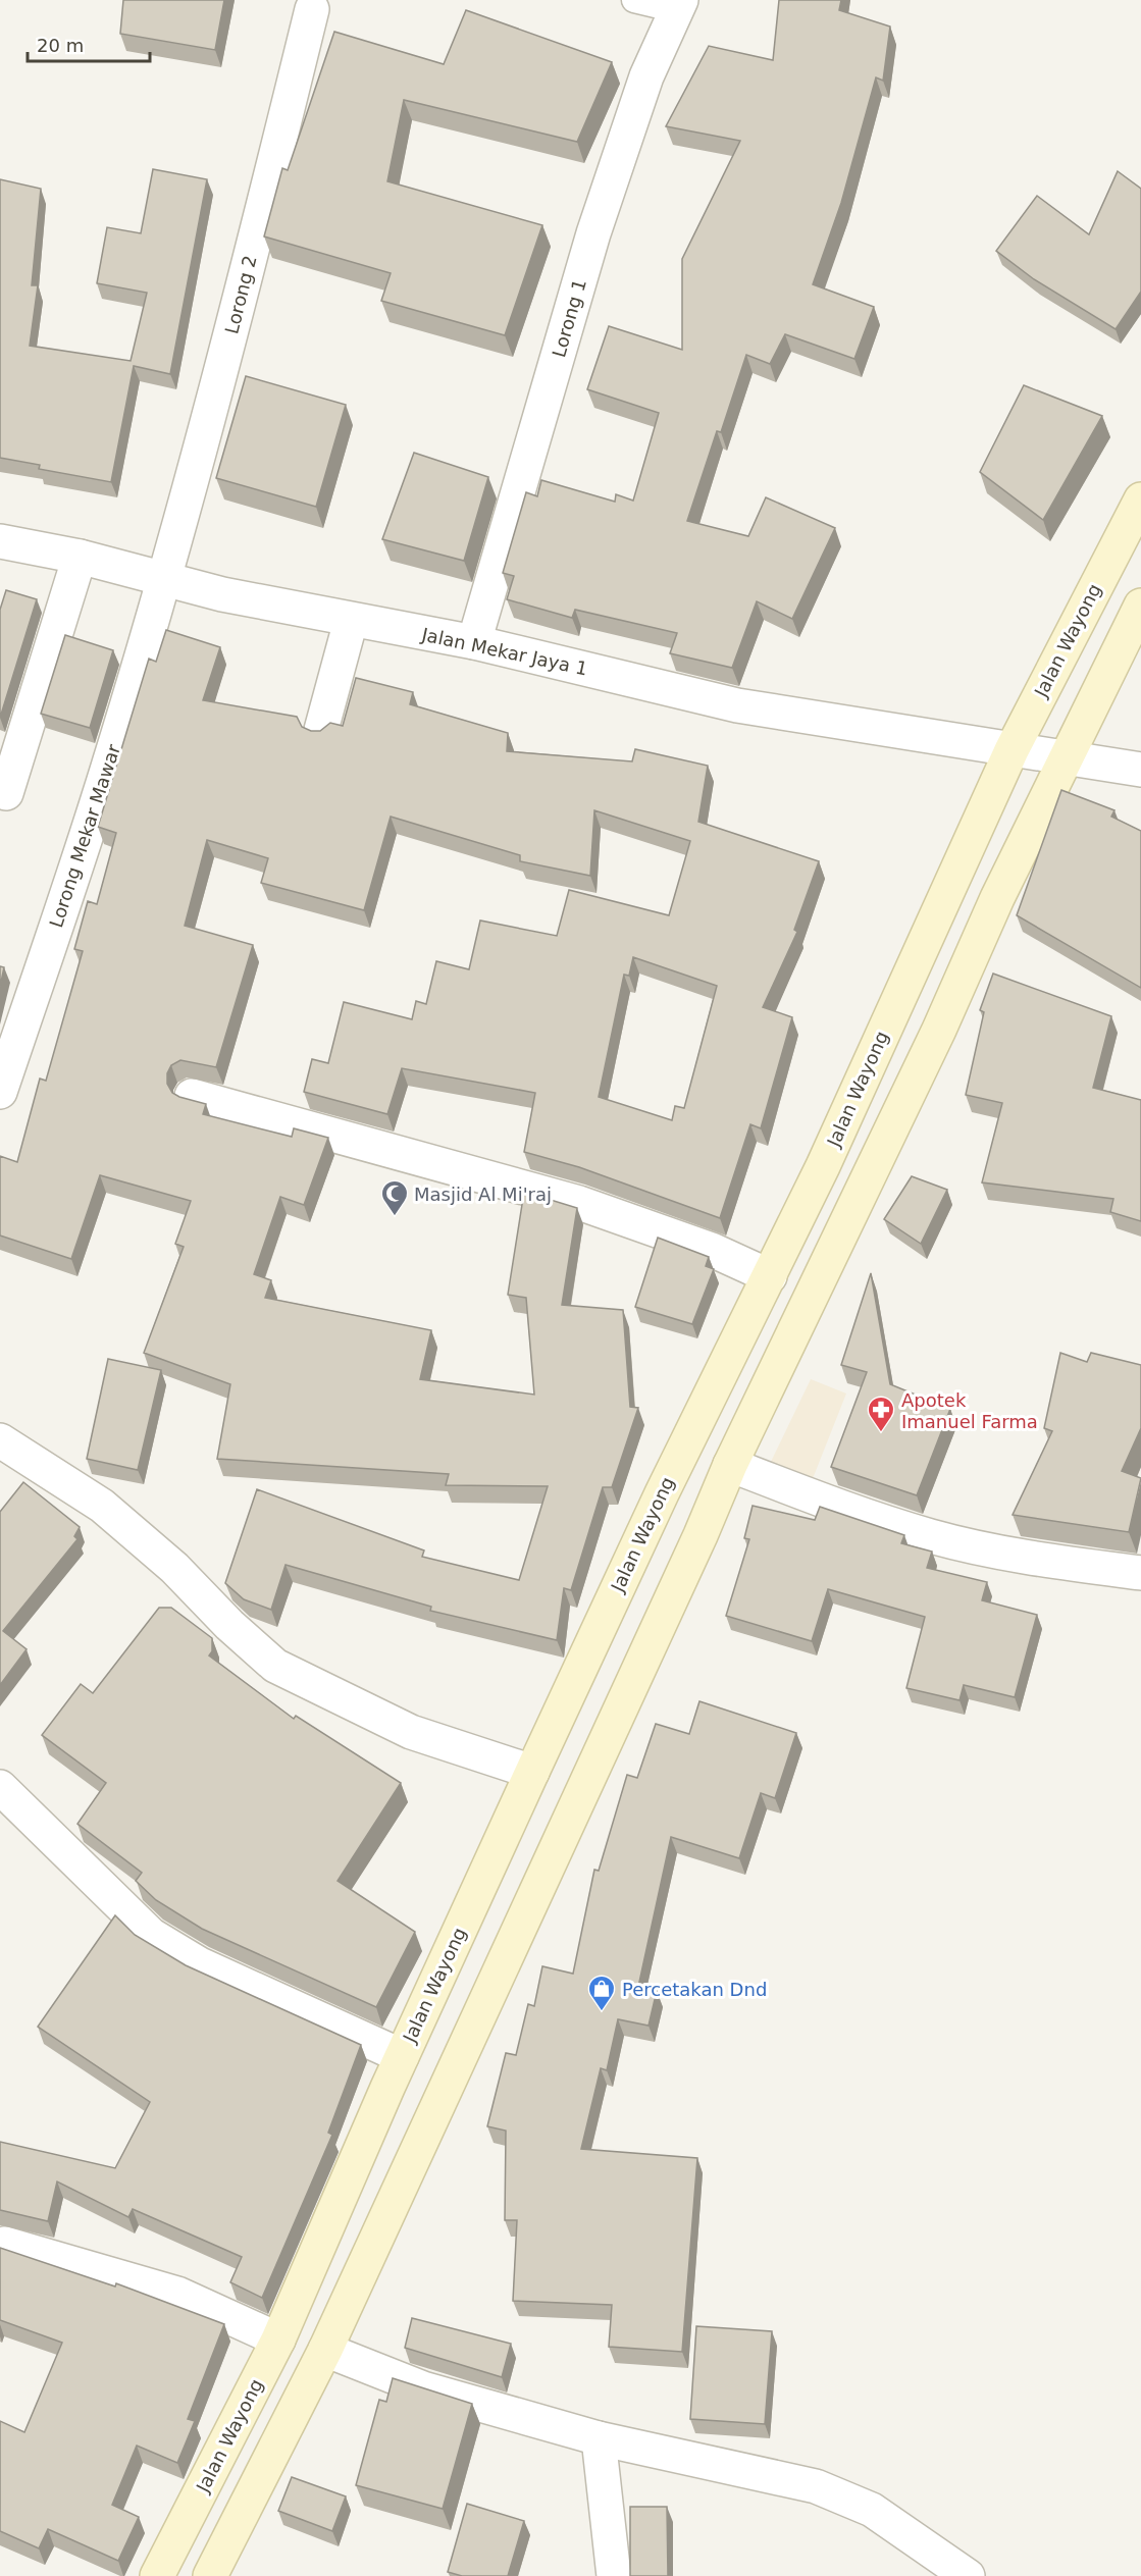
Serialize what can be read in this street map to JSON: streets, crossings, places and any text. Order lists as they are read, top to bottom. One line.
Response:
{"streets":{"street":["Lorong 2","Lorong 1","Jalan Wayong","Jalan Mekar Jaya 1","Lorong Mekar Mawar"]},"crossings":[["Lorong 2","Jalan Mekar Jaya 1"],["Lorong 2","Lorong Mekar Mawar"],["Lorong 1","Jalan Mekar Jaya 1"],["Jalan Wayong","Jalan Mekar Jaya 1"],["Jalan Mekar Jaya 1","Lorong Mekar Mawar"]],"places":{"mosque":["Masjid Al Mi'raj"],"pharmacy":["Apotek Imanuel Farma"],"shop":["Percetakan Dnd"]},"scale_bar":"20 m"}
